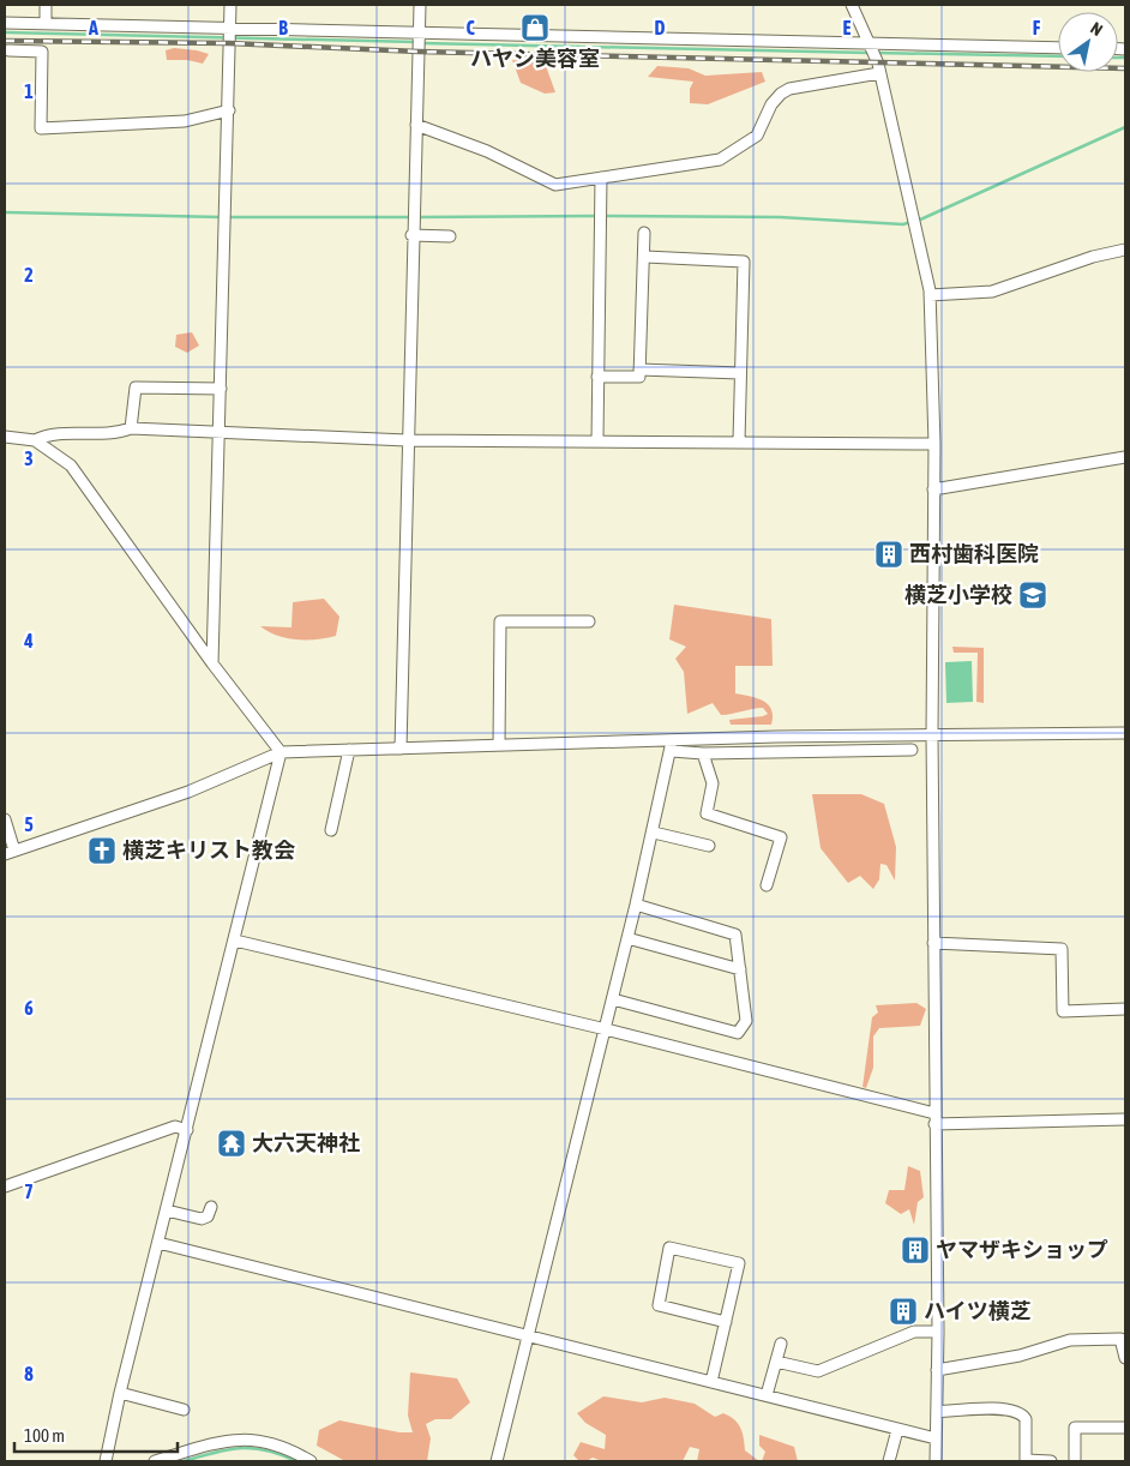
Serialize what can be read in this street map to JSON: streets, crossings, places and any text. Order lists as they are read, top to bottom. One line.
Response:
{"places":{"shop":["ハヤシ美容室"],"building":["西村歯科医院","ヤマザキショップ","ハイツ横芝"],"school or university":["横芝小学校"],"church":["横芝キリスト教会"],"temple":["大六天神社"]},"scale_bar":"100 m","north":"top right","grid":{"columns":["A","B","C","D","E","F"],"rows":["1","2","3","4","5","6","7","8"]}}
